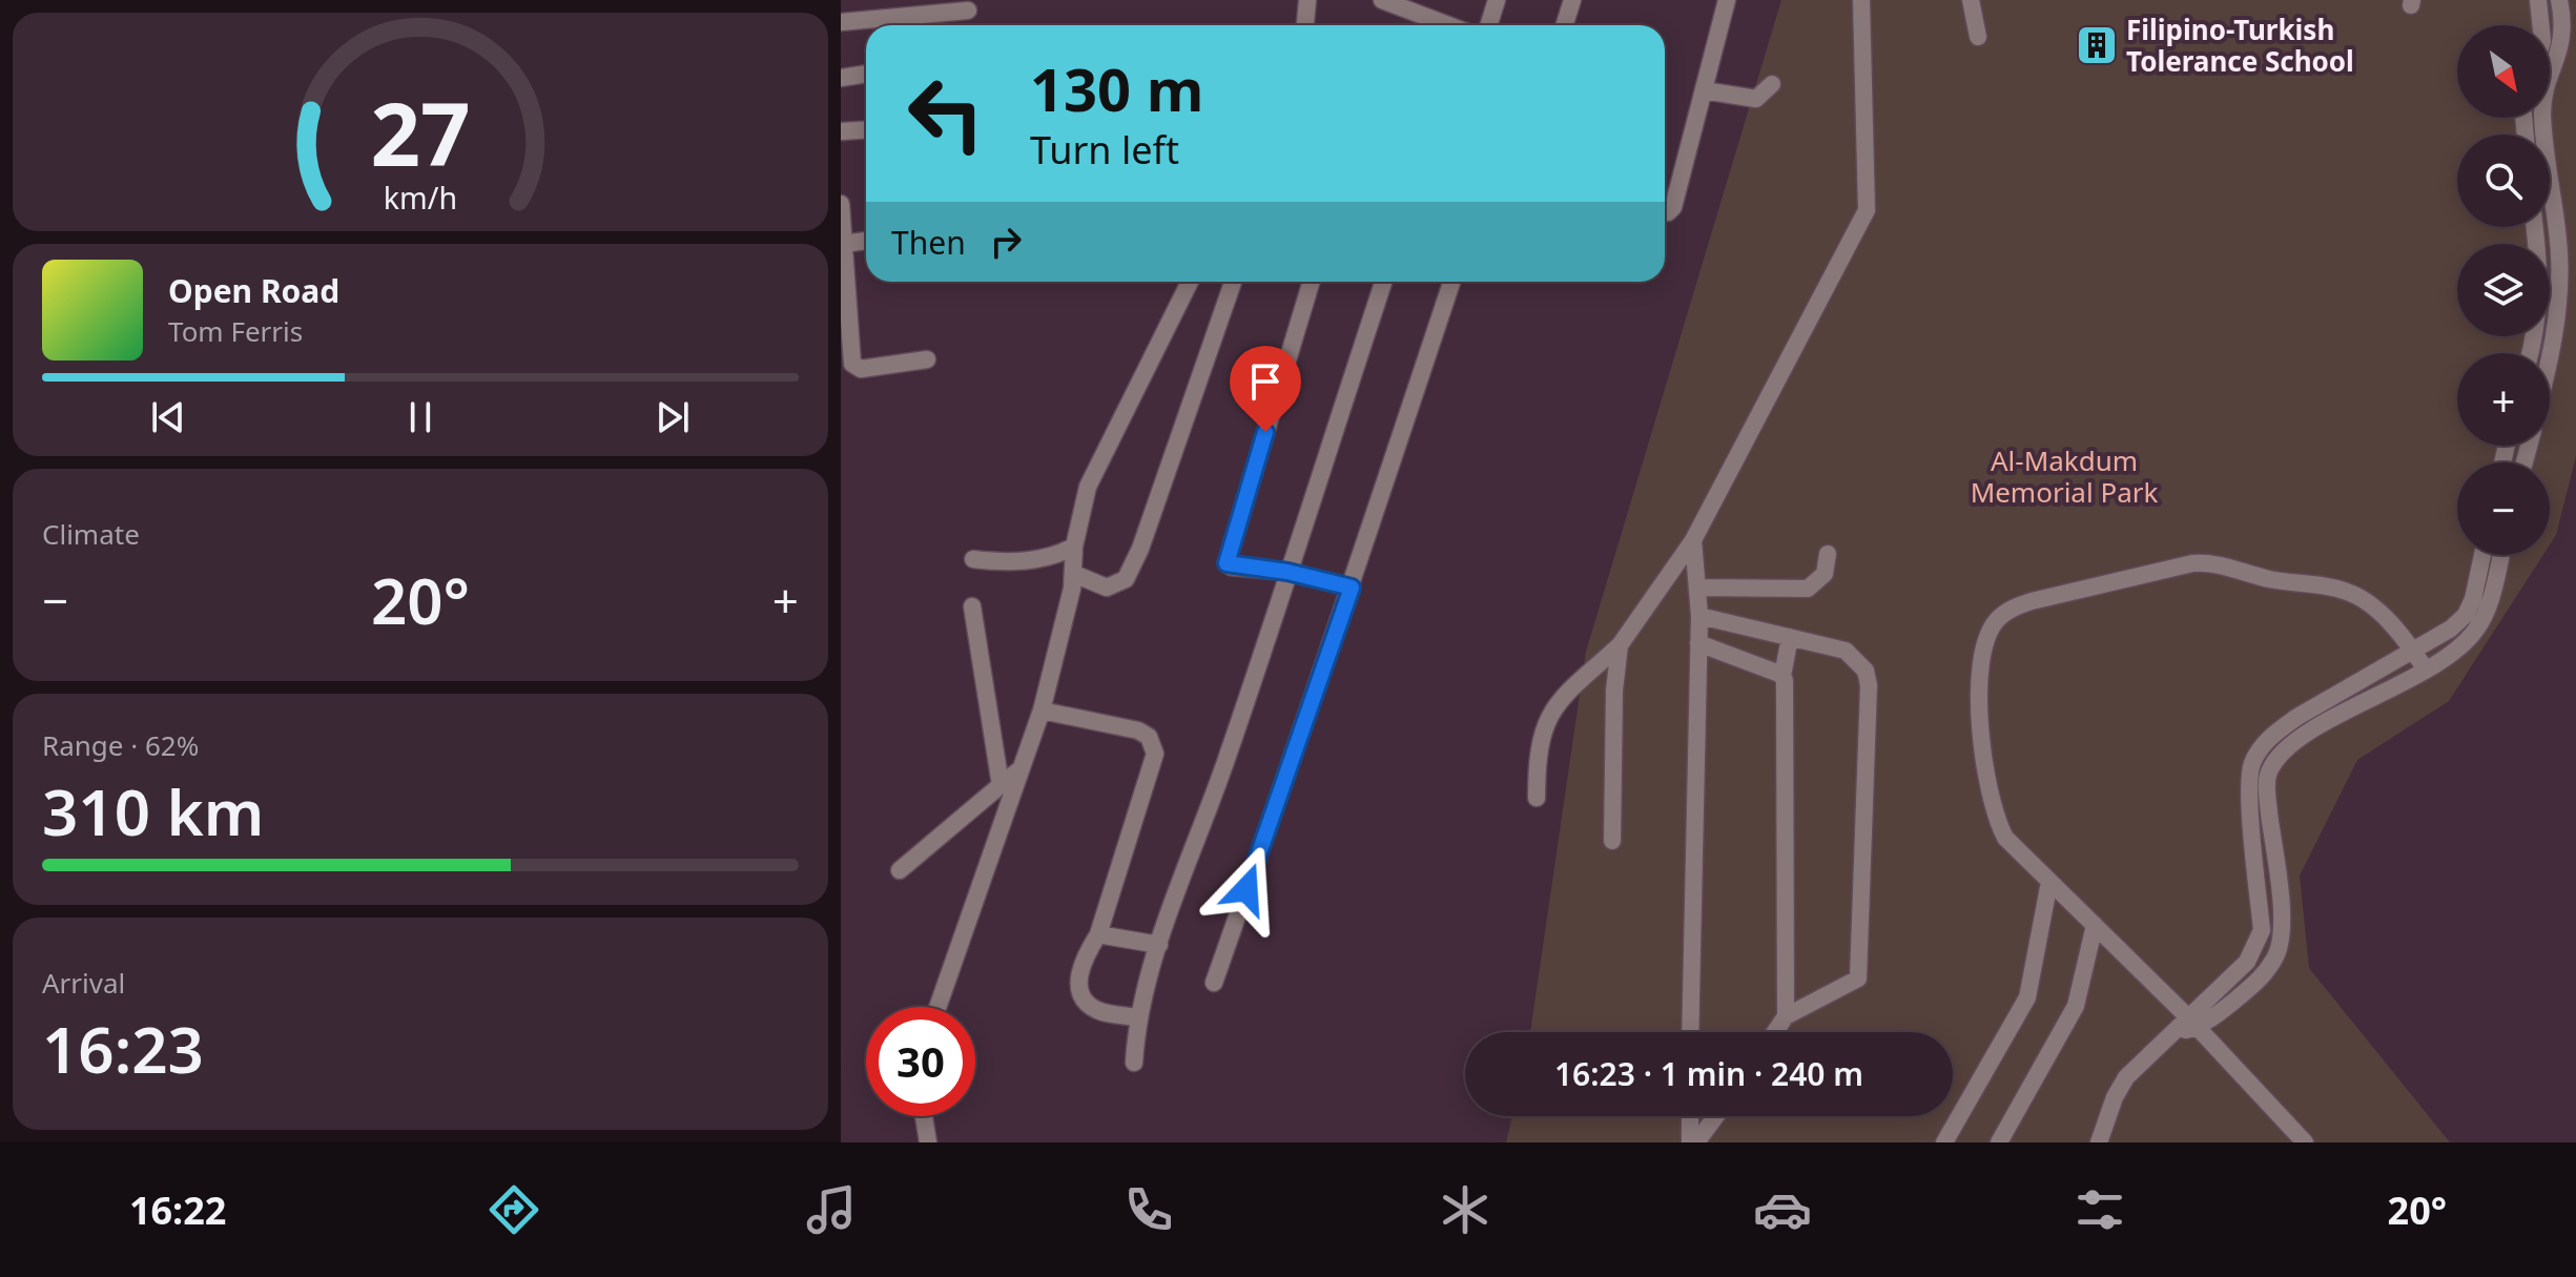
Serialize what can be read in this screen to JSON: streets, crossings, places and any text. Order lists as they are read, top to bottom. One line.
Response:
{"parks":["Al-Makdum Memorial Park"],"places":{"building":["Filipino-Turkish Tolerance School"]},"north":"bottom right","page":{"map_buttons":["+","−"],"turn":["130 m","Turn left"],"then":"Then","song":["Open Road","Tom Ferris"],"tile":["Climate",["Range · 62%","310 km"],["Arrival","16:23"]],"heat":["−","20°","+"],"limit":"30","trip":"16:23 · 1 min · 240 m","tabs":["16:22","20°"],"gauge":["27","km/h"]}}
